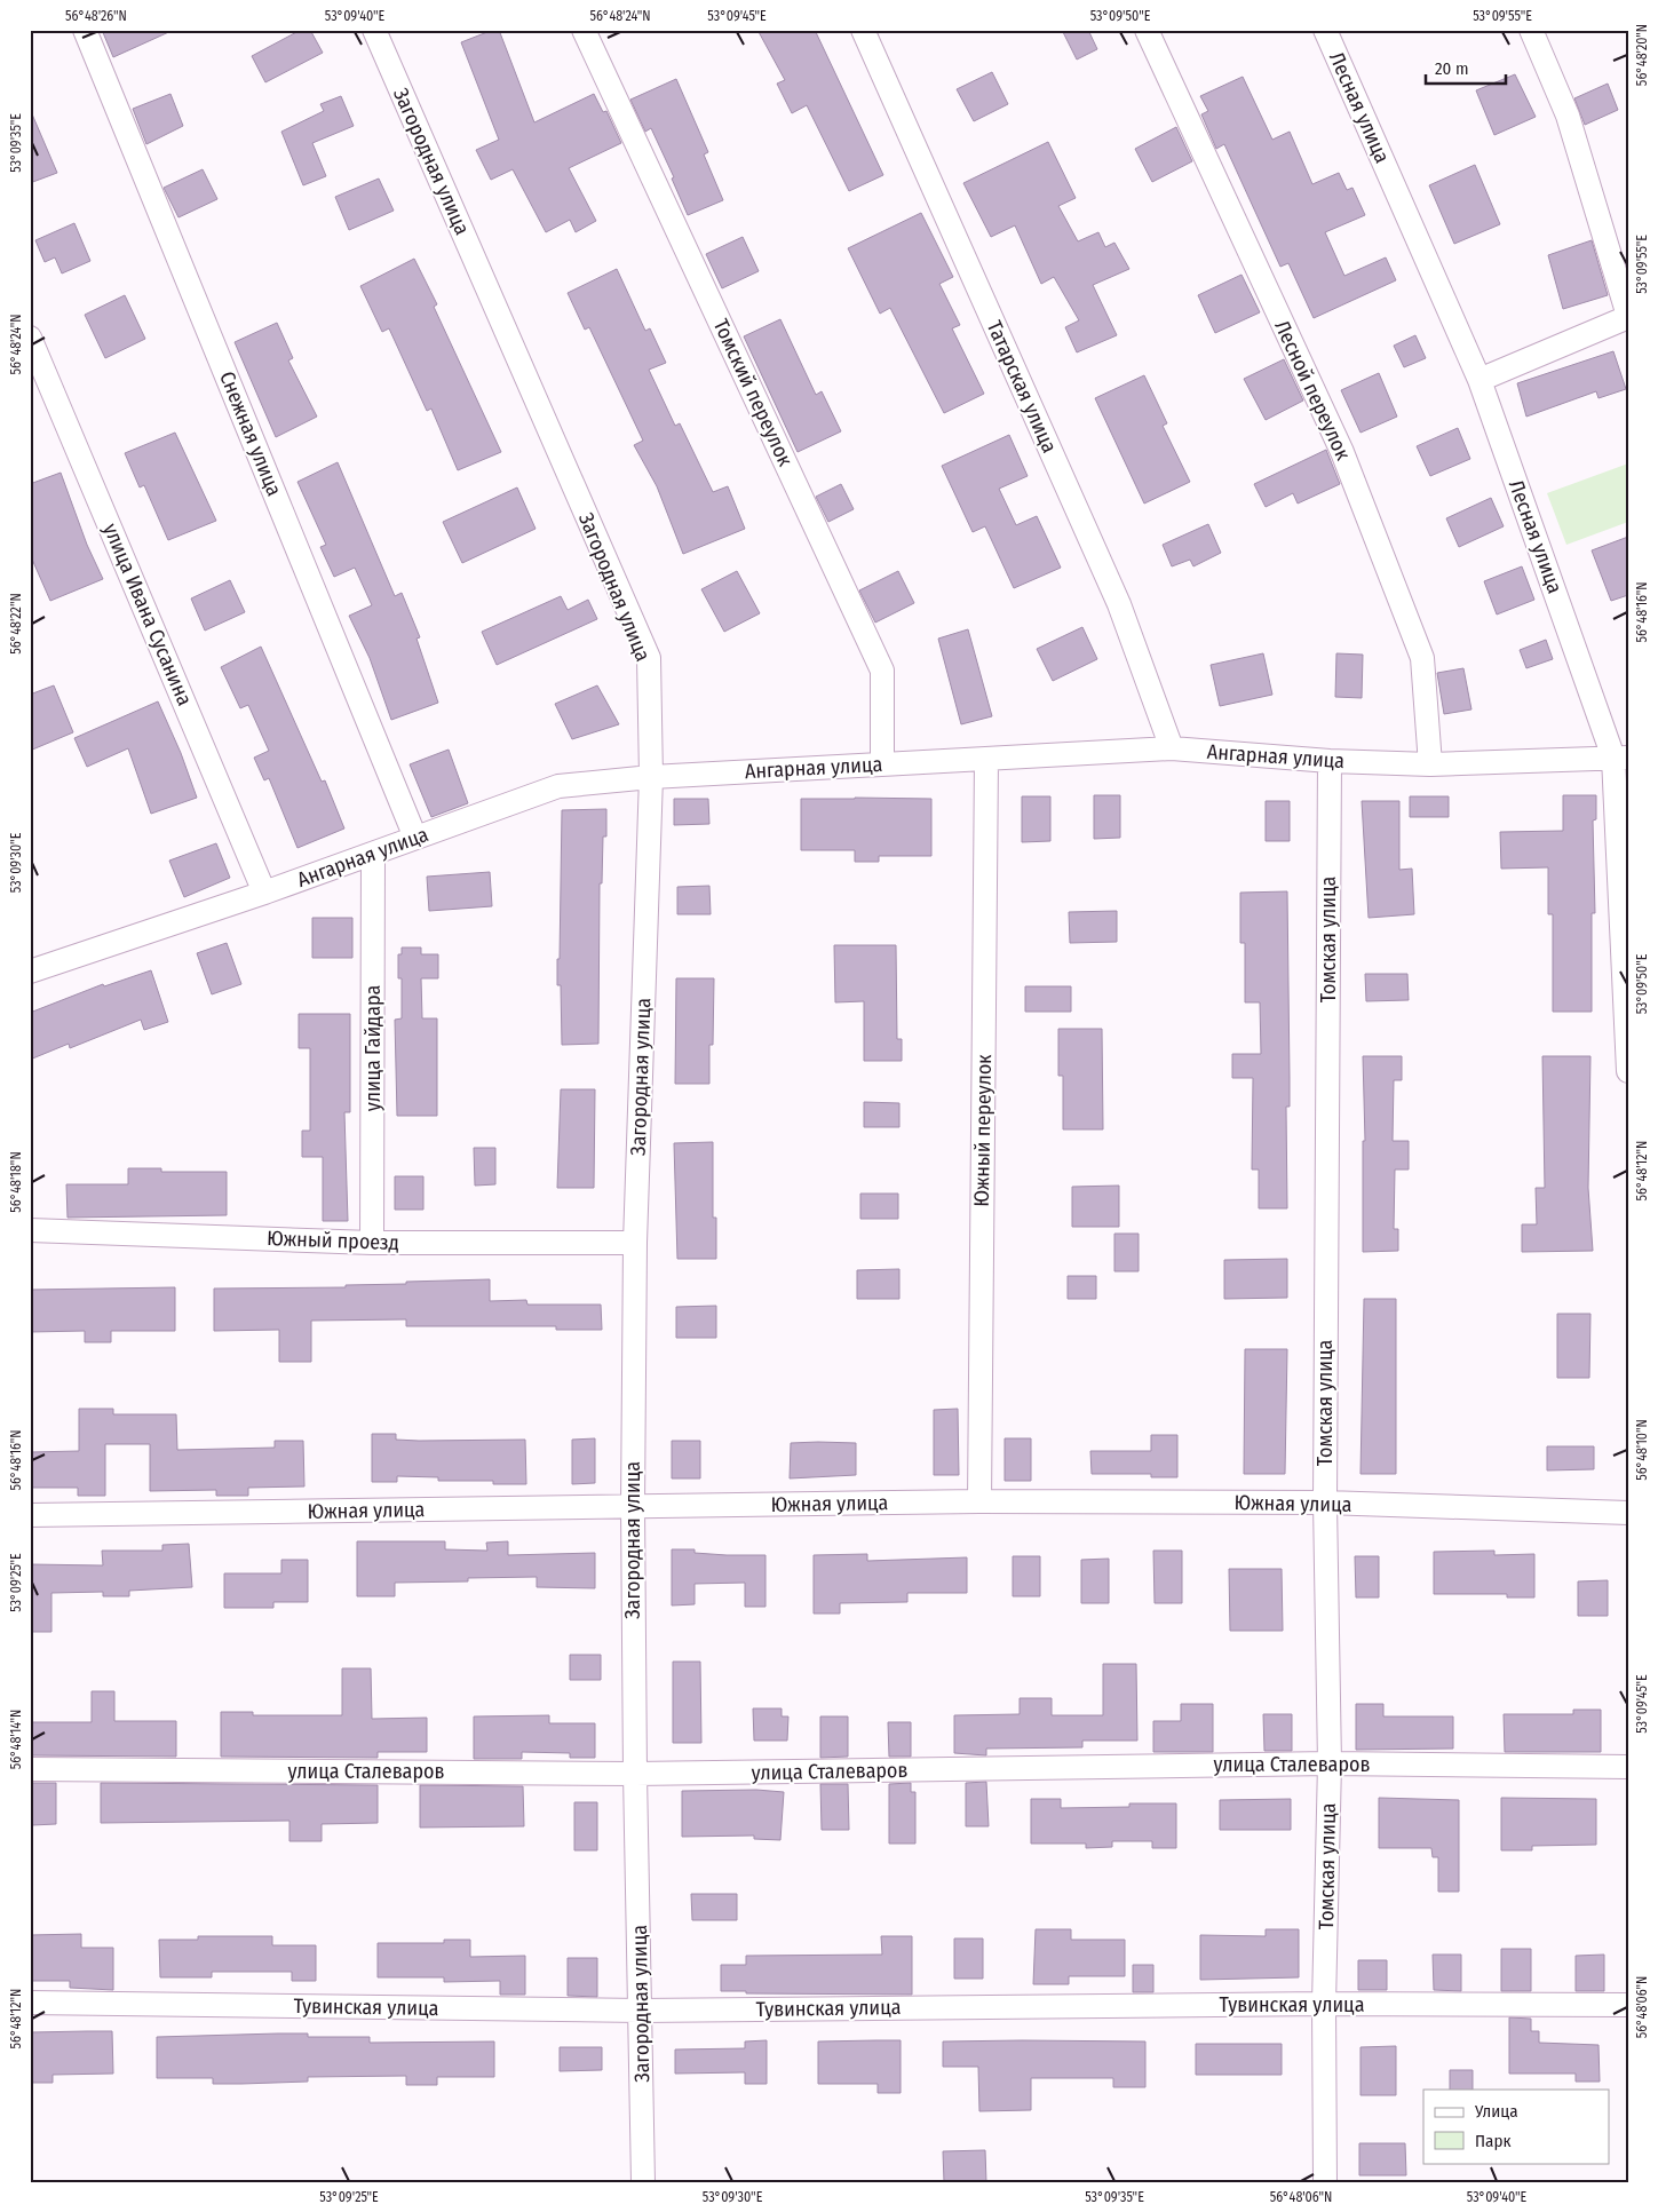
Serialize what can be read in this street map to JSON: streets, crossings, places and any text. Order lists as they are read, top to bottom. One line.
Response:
{"streets":{"street":["Лесная улица","Загородная улица","Татарская улица","Лесной переулок","Томский переулок","Снежная улица","улица Ивана Сусанина","Ангарная улица","Томская улица","улица Гайдара","Южный переулок","Южный проезд","Южная улица","улица Сталеваров","Тувинская улица"]},"crossings":[["Лесная улица","Ангарная улица"],["Загородная улица","Ангарная улица"],["Загородная улица","Южный проезд"],["Загородная улица","Южная улица"],["Загородная улица","улица Сталеваров"],["Загородная улица","Тувинская улица"],["Татарская улица","Ангарная улица"],["Лесной переулок","Ангарная улица"],["Томский переулок","Ангарная улица"],["Снежная улица","Ангарная улица"],["улица Ивана Сусанина","Ангарная улица"],["Ангарная улица","Томская улица"],["Ангарная улица","улица Гайдара"],["Ангарная улица","Южный переулок"],["Томская улица","Южная улица"],["Томская улица","улица Сталеваров"],["Томская улица","Тувинская улица"],["улица Гайдара","Южный проезд"],["Южный переулок","Южная улица"]],"legend":["Улица","Парк"],"scale_bar":"20 m","coordinates":["56°48'26\"N","53°09'40\"E","56°48'24\"N","53°09'45\"E","53°09'50\"E","53°09'55\"E","56°48'20\"N","53°09'35\"E","56°48'16\"N","56°48'22\"N","53°09'30\"E","56°48'12\"N","56°48'18\"N","56°48'10\"N","53°09'25\"E","56°48'14\"N","56°48'06\"N"]}
